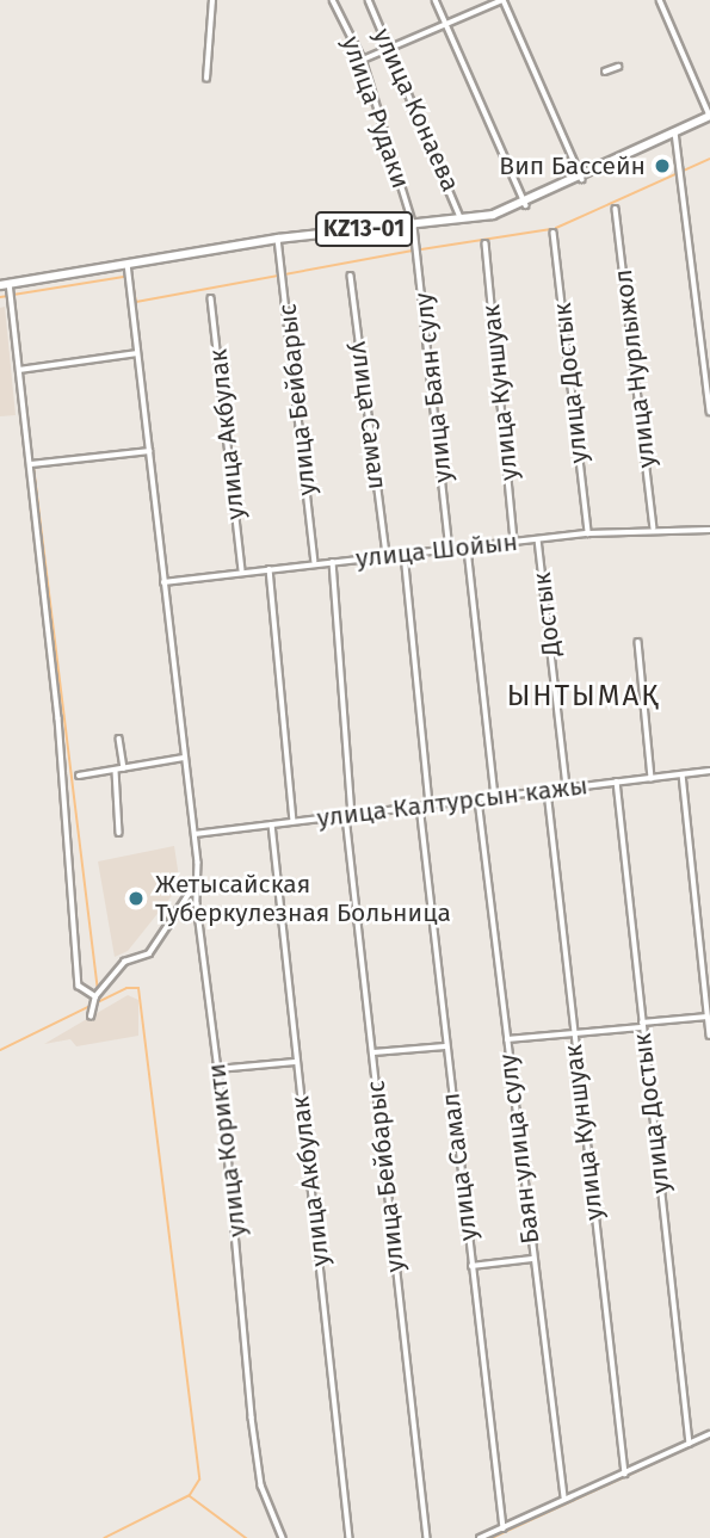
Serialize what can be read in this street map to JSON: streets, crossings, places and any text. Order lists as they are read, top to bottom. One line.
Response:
{"streets":{"main road":["KZ13-01"],"street":["улица Конаева","улица Рудаки","улица Нурлыжол","улица Достык","улица Баян сулу","улица Куншуак","улица Бейбарыс","улица Самал","улица Акбулак","улица Шойын","Достык","улица Калтурсын кажы","Баян улица сулу","улица Корикти"]},"crossings":[["улица Конаева","KZ13-01"],["улица Рудаки","KZ13-01"],["улица Рудаки","улица Баян сулу"],["KZ13-01","улица Баян сулу"],["KZ13-01","улица Бейбарыс"],["KZ13-01","улица Корикти"],["улица Нурлыжол","улица Шойын"],["улица Достык","улица Шойын"],["улица Достык","улица Калтурсын кажы"],["улица Баян сулу","улица Шойын"],["улица Куншуак","улица Шойын"],["улица Куншуак","улица Калтурсын кажы"],["улица Бейбарыс","улица Шойын"],["улица Бейбарыс","улица Калтурсын кажы"],["улица Самал","улица Шойын"],["улица Самал","улица Калтурсын кажы"],["улица Акбулак","улица Шойын"],["улица Акбулак","улица Калтурсын кажы"],["улица Шойын","Достык"],["улица Шойын","улица Корикти"],["Достык","улица Калтурсын кажы"],["улица Калтурсын кажы","Баян улица сулу"],["улица Калтурсын кажы","улица Корикти"]],"districts":["ЫНТЫМАҚ"],"places":["Вип Бассейн","Жетысайская Туберкулезная Больница"]}
